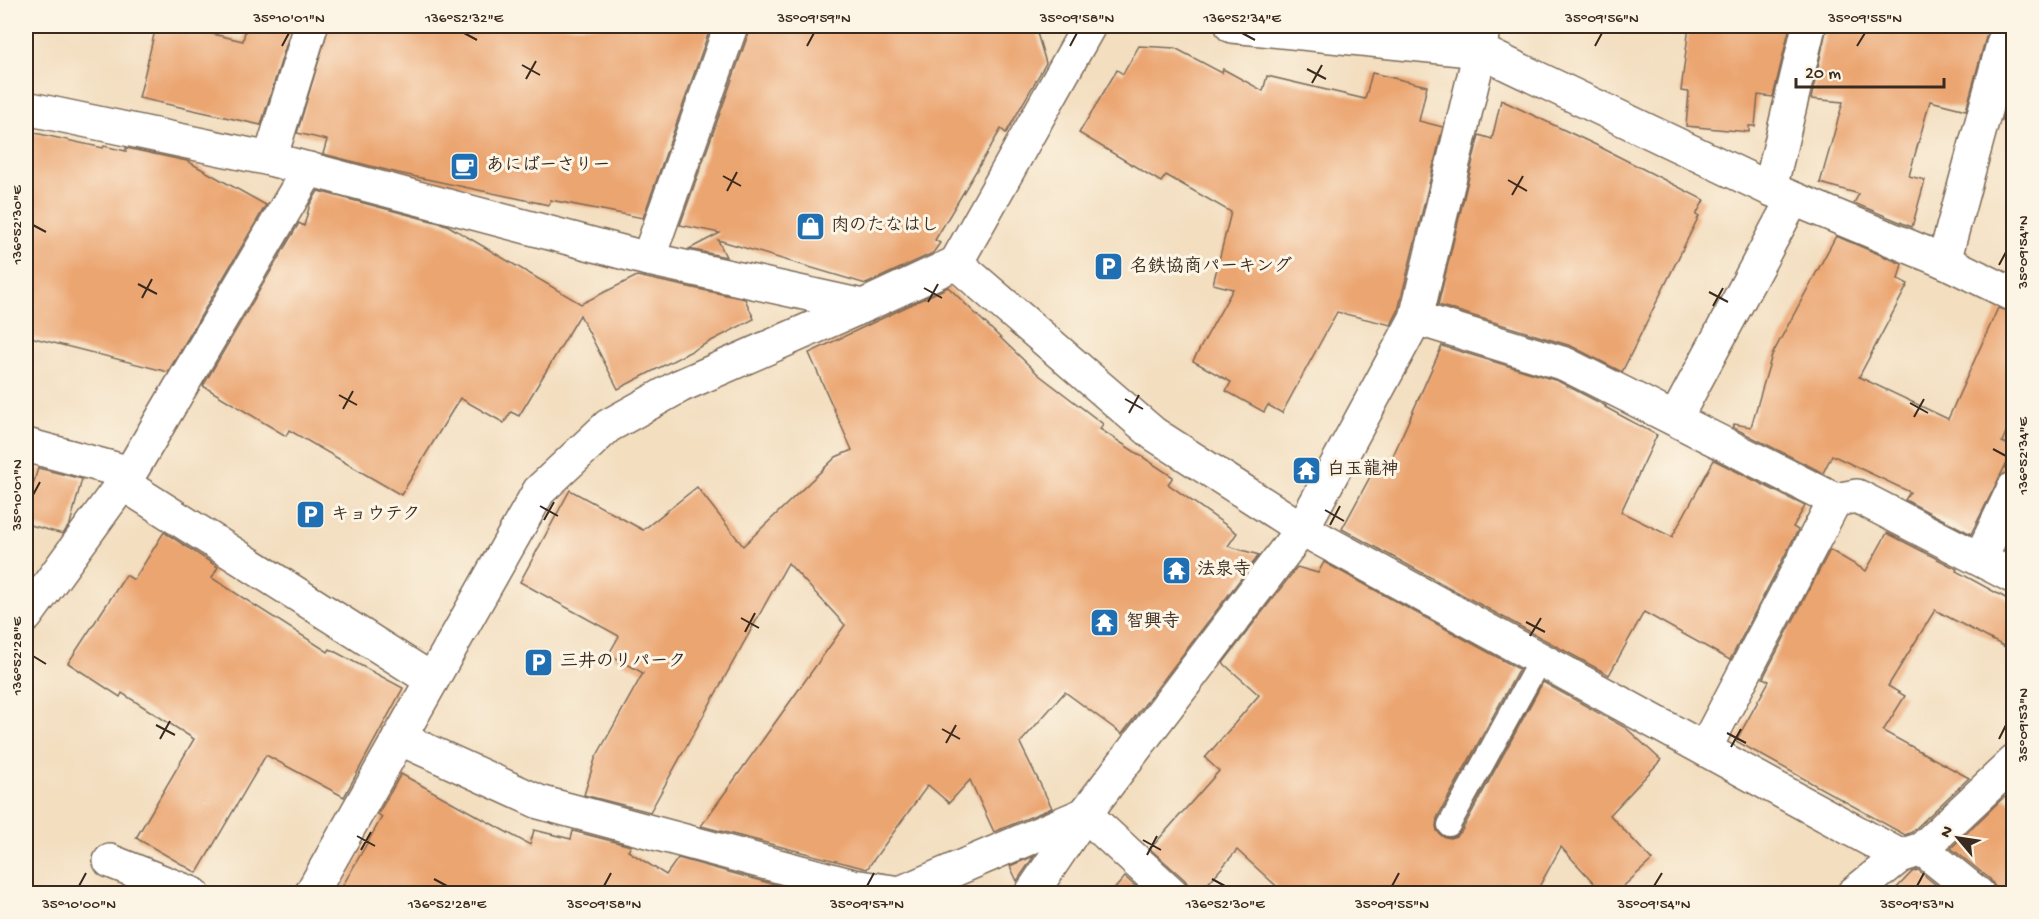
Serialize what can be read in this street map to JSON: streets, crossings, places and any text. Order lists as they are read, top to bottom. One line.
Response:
{"places":{"cafe":["あにばーさりー"],"shop":["肉のたなはし"],"parking":["名鉄協商パーキング","キョウテク","三井のリパーク"],"temple":["白玉龍神","法泉寺","智興寺"]},"scale_bar":"20 m","north":"top left","coordinates":["35°10'01\"N","136°52'32\"E","35°09'59\"N","35°09'58\"N","136°52'34\"E","35°09'56\"N","35°09'55\"N","136°52'30\"E","35°09'54\"N","136°52'28\"E","35°09'53\"N","35°10'00\"N","35°09'57\"N"]}
